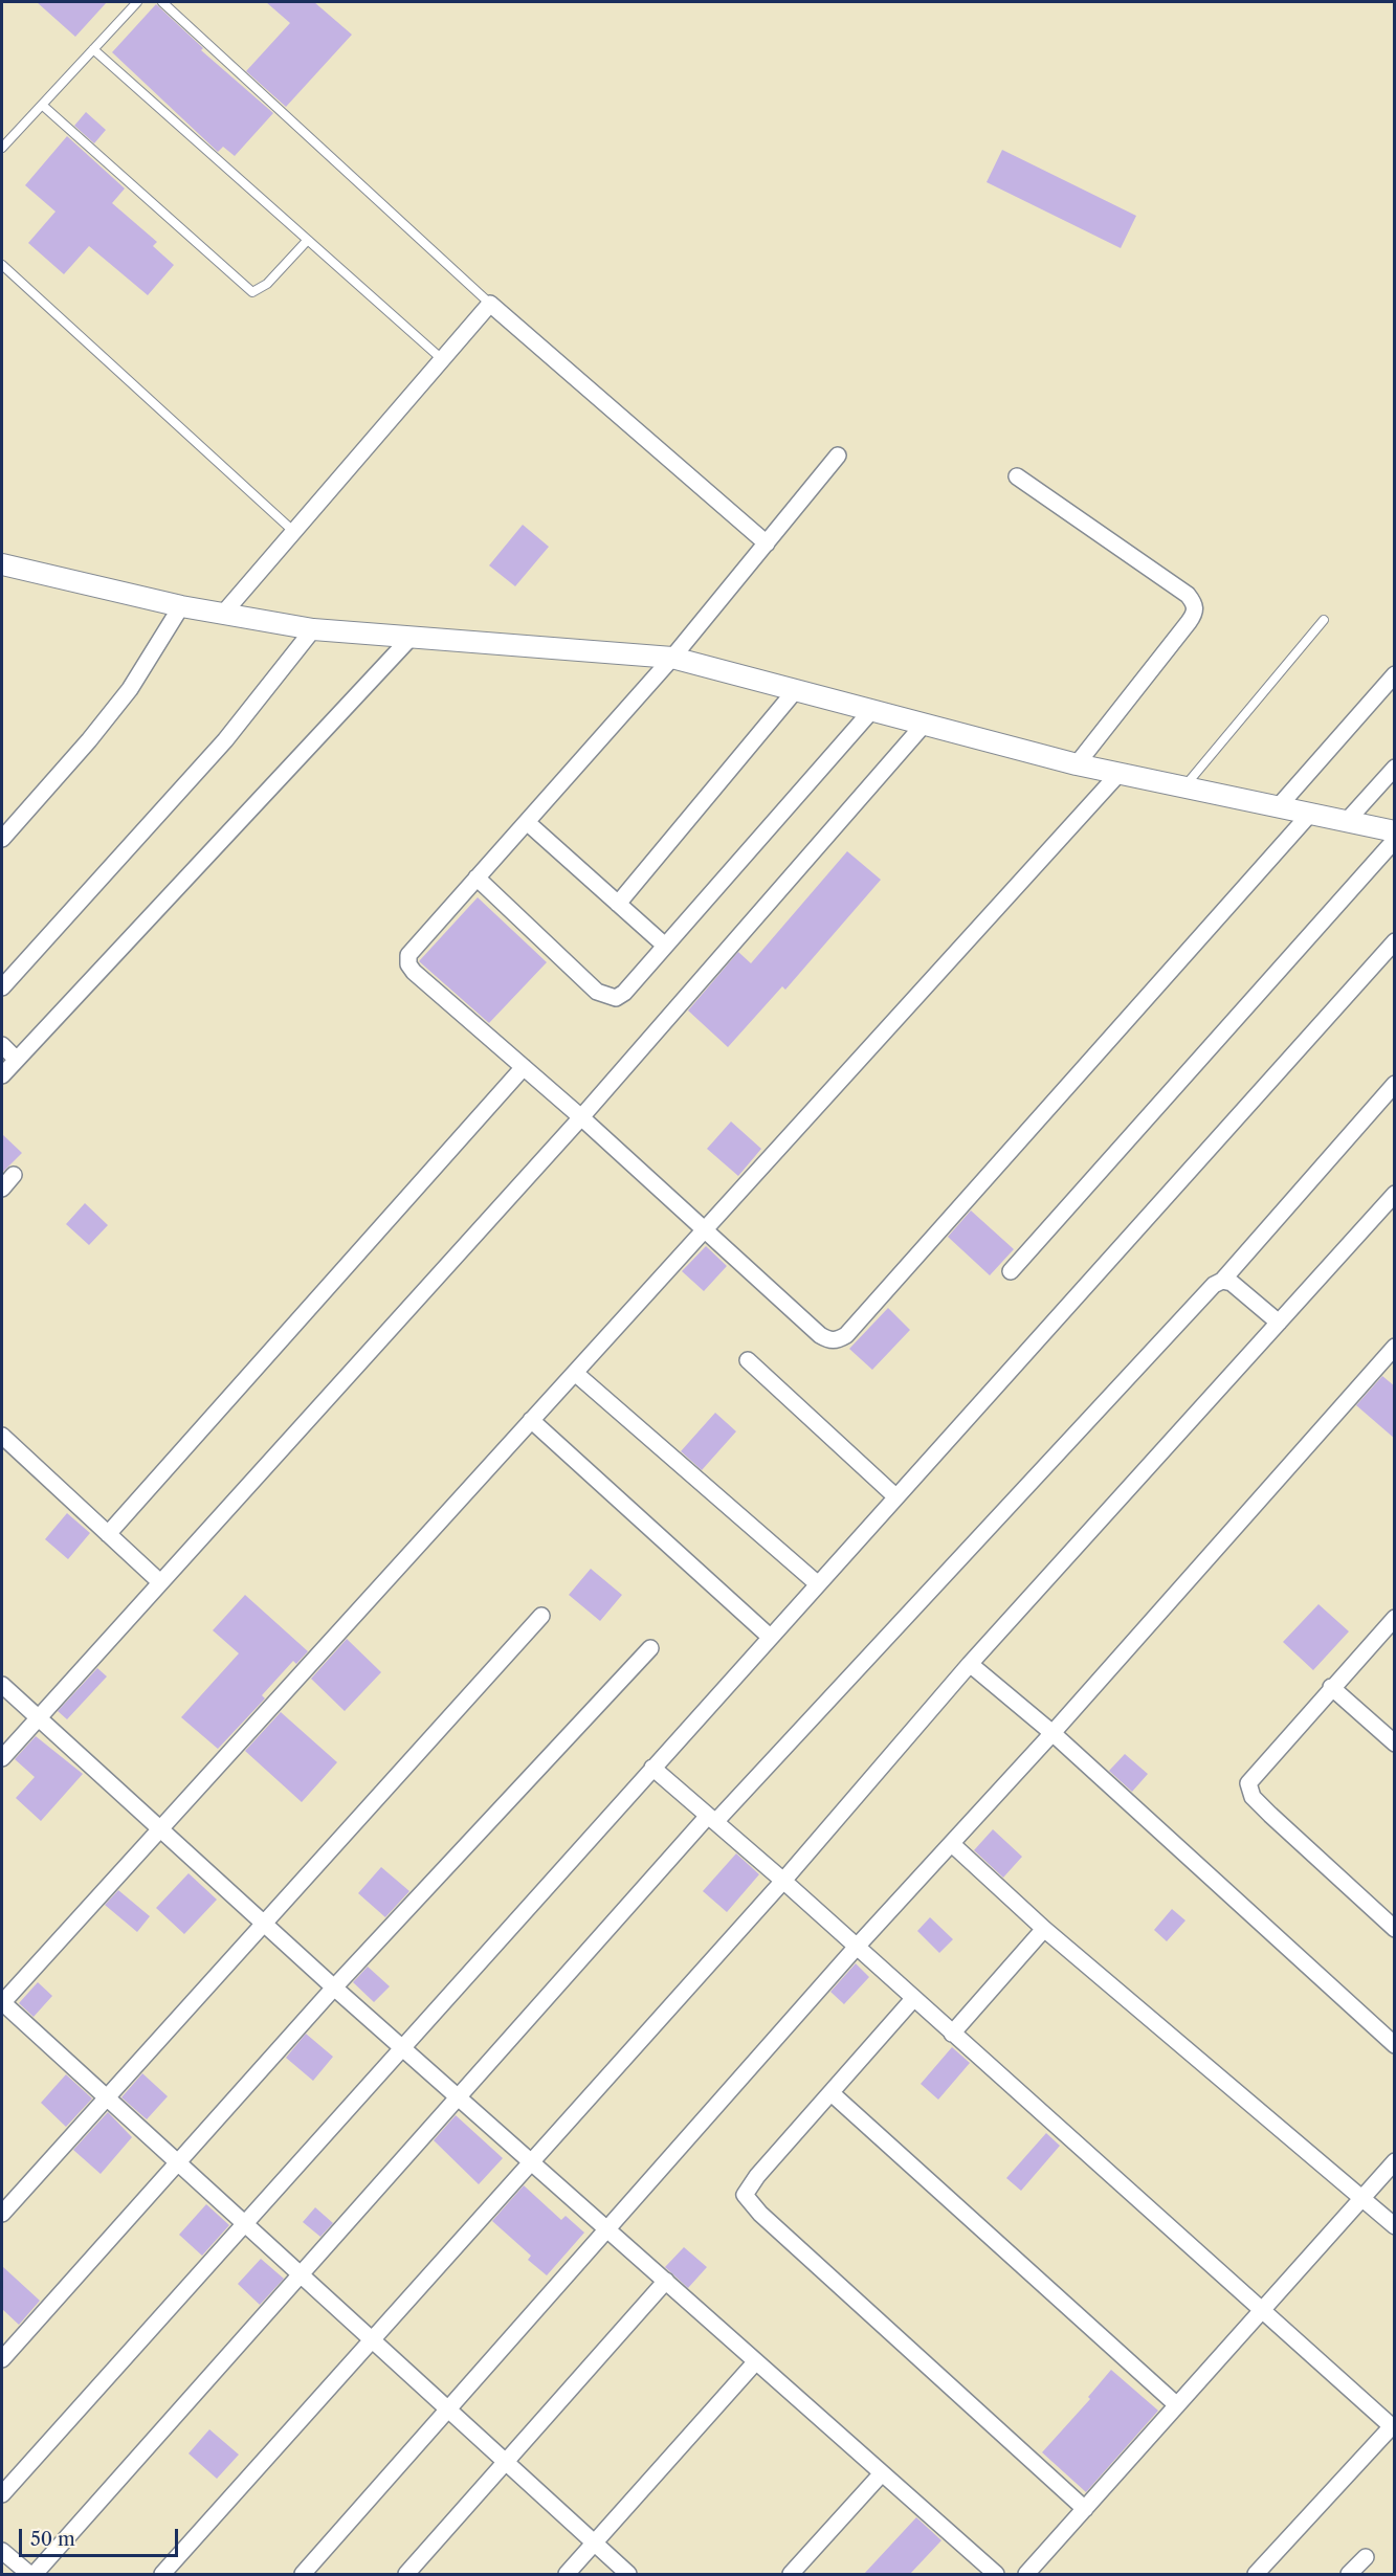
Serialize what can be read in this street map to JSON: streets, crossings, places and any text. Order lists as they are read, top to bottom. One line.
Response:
{"scale_bar":"50 m"}
